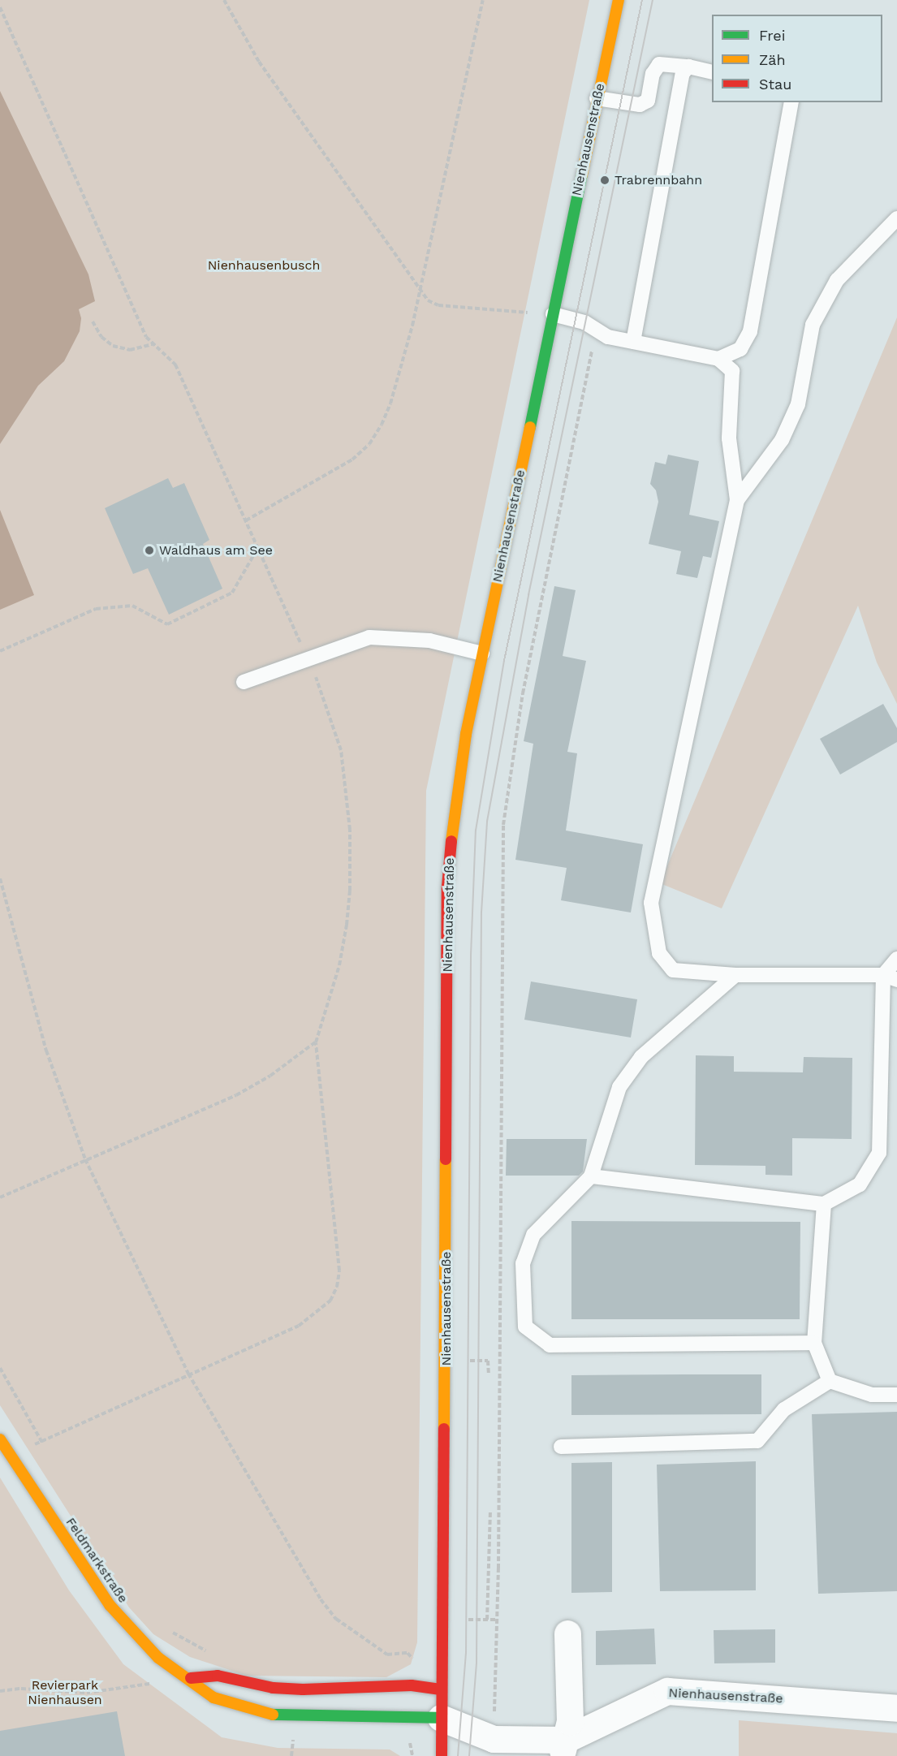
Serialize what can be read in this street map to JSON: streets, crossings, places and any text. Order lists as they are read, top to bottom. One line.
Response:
{"streets":{"main road":["Nienhausenstraße","Feldmarkstraße"]},"crossings":[["Nienhausenstraße","Feldmarkstraße"]],"parks":["Nienhausenbusch","Revierpark Nienhausen"],"places":["Trabrennbahn","Waldhaus am See"],"legend":["Frei","Zäh","Stau"]}
